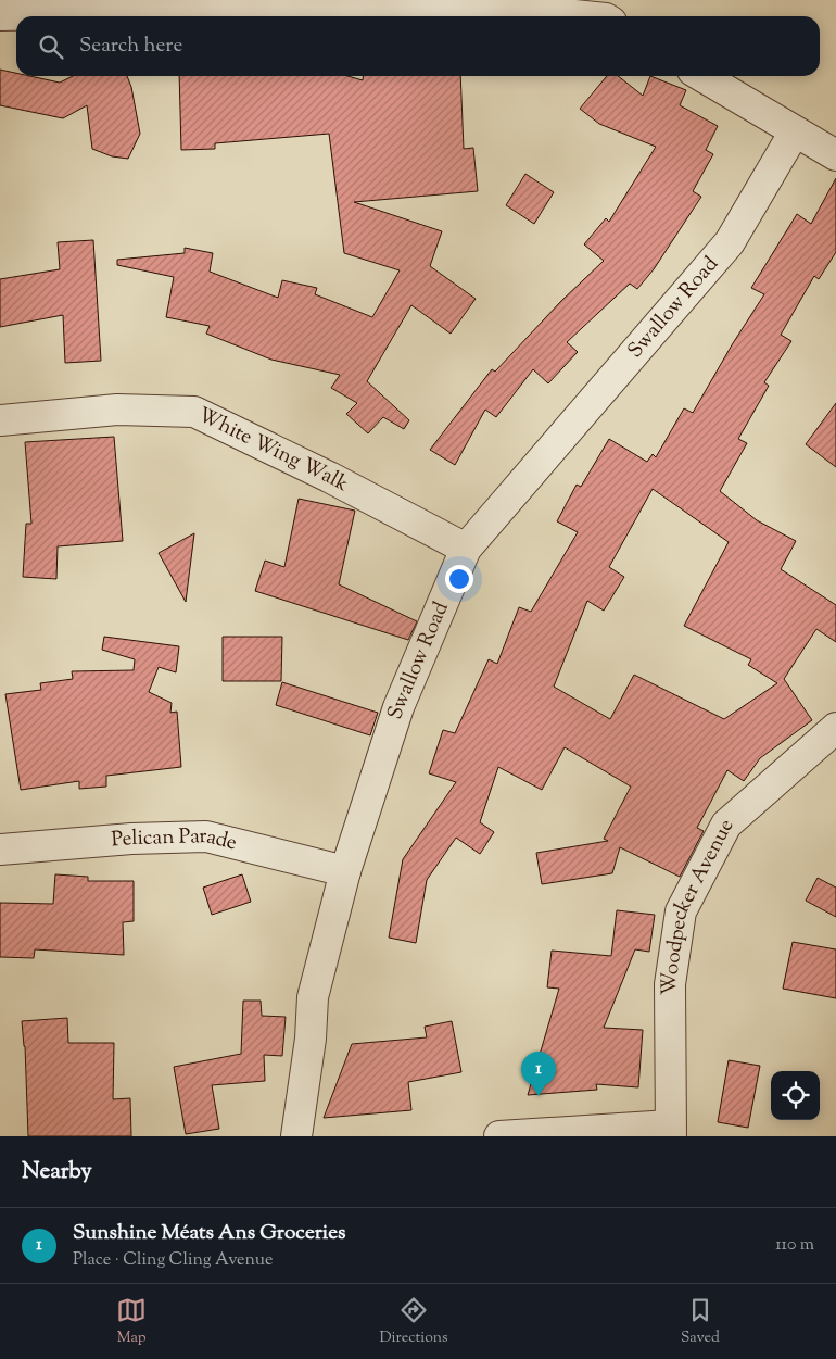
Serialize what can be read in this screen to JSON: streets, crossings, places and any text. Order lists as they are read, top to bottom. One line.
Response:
{"streets":{"street":["Swallow Road","White Wing Walk","Pelican Parade","Woodpecker Avenue"]},"crossings":[["Swallow Road","White Wing Walk"],["Swallow Road","Pelican Parade"]],"page":{"search":"Search here","pins":"1","heading":"Nearby","list":[{"mark":"1","name":"Sunshine Méats Ans Groceries","note":"Place · Cling Cling Avenue","value":"110 m"}],"nav":["Map","Directions","Saved"]}}
